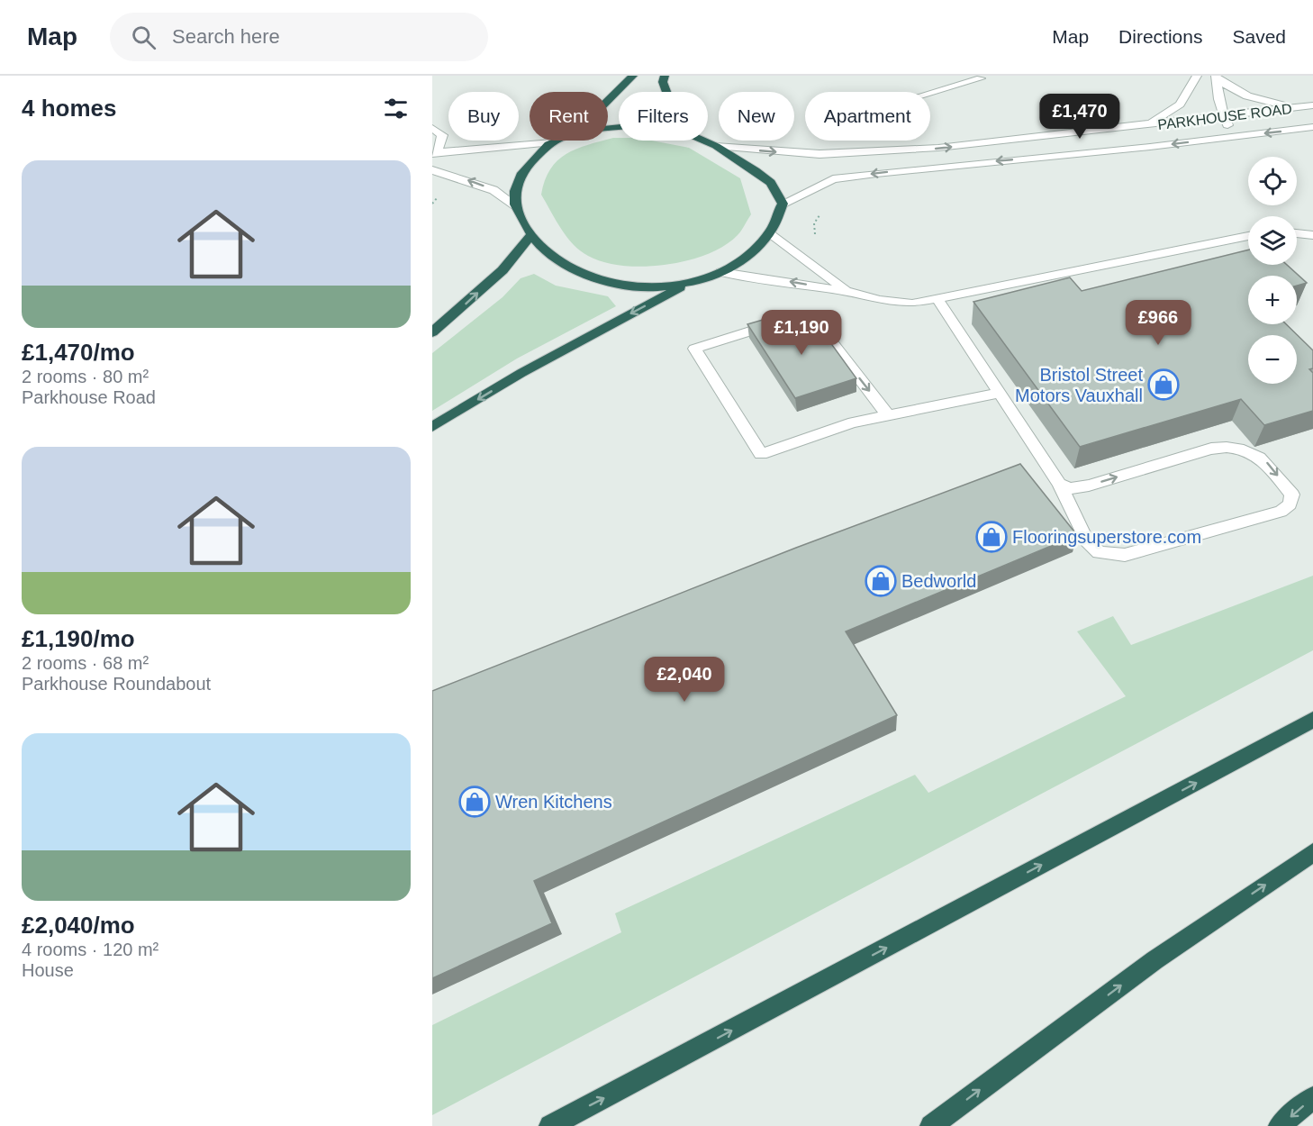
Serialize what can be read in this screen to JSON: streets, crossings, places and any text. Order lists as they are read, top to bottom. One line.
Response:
{"streets":{"street":["PARKHOUSE ROAD"]},"places":{"shop":["Bristol Street Motors Vauxhall","Flooringsuperstore.com","Bedworld","Wren Kitchens"]},"page":{"header":"Map","search":"Search here","nav":["Map","Directions","Saved"],"heading":"4 homes","chip":["Buy","Rent","Filters","New","Apartment"],"price":["£1,470","£966","£1,190","£2,040"],"list":[{"name":"£1,470/mo","note":"2 rooms · 80 m² · Parkhouse Road"},{"name":"£1,190/mo","note":"2 rooms · 68 m² · Parkhouse Roundabout"},{"name":"£2,040/mo","note":"4 rooms · 120 m² · House"}],"map_buttons":["+","−"]}}
